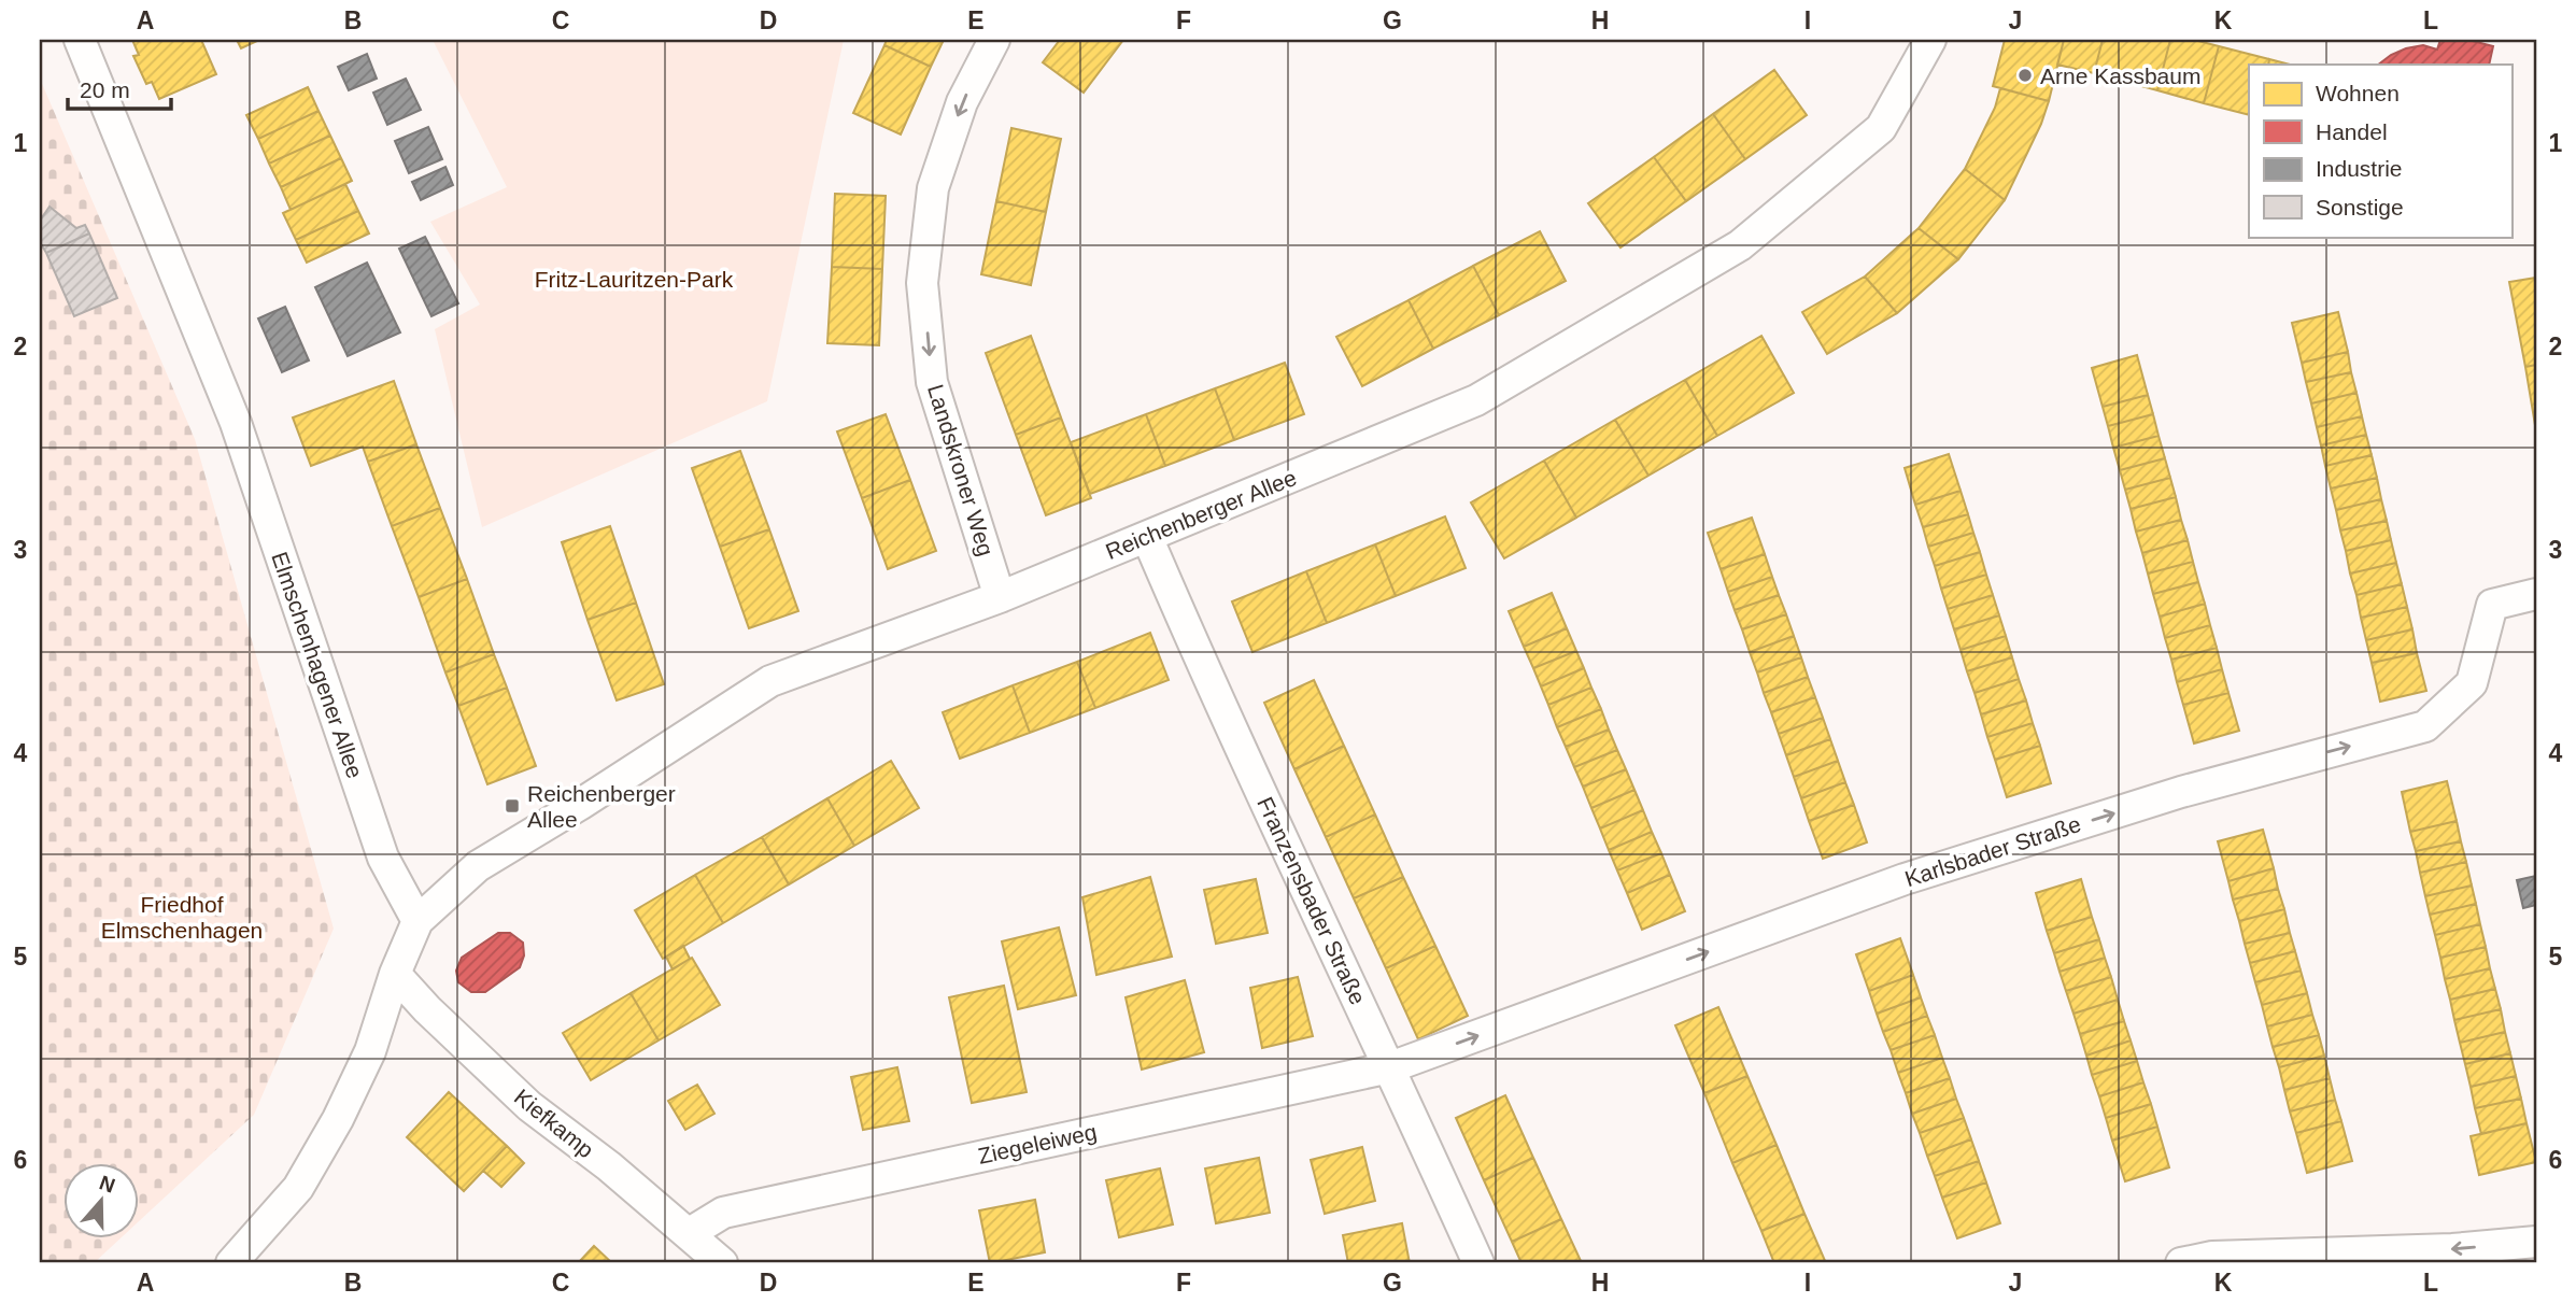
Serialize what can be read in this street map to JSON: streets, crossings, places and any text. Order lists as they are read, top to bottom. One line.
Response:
{"streets":{"street":["Landskroner Weg","Reichenberger Allee","Elmschenhagener Allee","Karlsbader Straße","Franzensbader Straße","Kiefkamp","Ziegeleiweg"]},"crossings":[["Landskroner Weg","Reichenberger Allee"],["Reichenberger Allee","Elmschenhagener Allee"],["Reichenberger Allee","Franzensbader Straße"],["Karlsbader Straße","Franzensbader Straße"],["Karlsbader Straße","Ziegeleiweg"],["Franzensbader Straße","Ziegeleiweg"],["Kiefkamp","Ziegeleiweg"]],"one_way":["Landskroner Weg","Karlsbader Straße"],"parks":["Fritz-Lauritzen-Park","Friedhof Elmschenhagen"],"places":{"other":["Arne Kassbaum"],"transit":["Reichenberger Allee"]},"legend":["Wohnen","Handel","Industrie","Sonstige"],"scale_bar":"20 m","north":"top","grid":{"columns":["A","B","C","D","E","F","G","H","I","J","K","L"],"rows":["1","2","3","4","5","6"]}}
